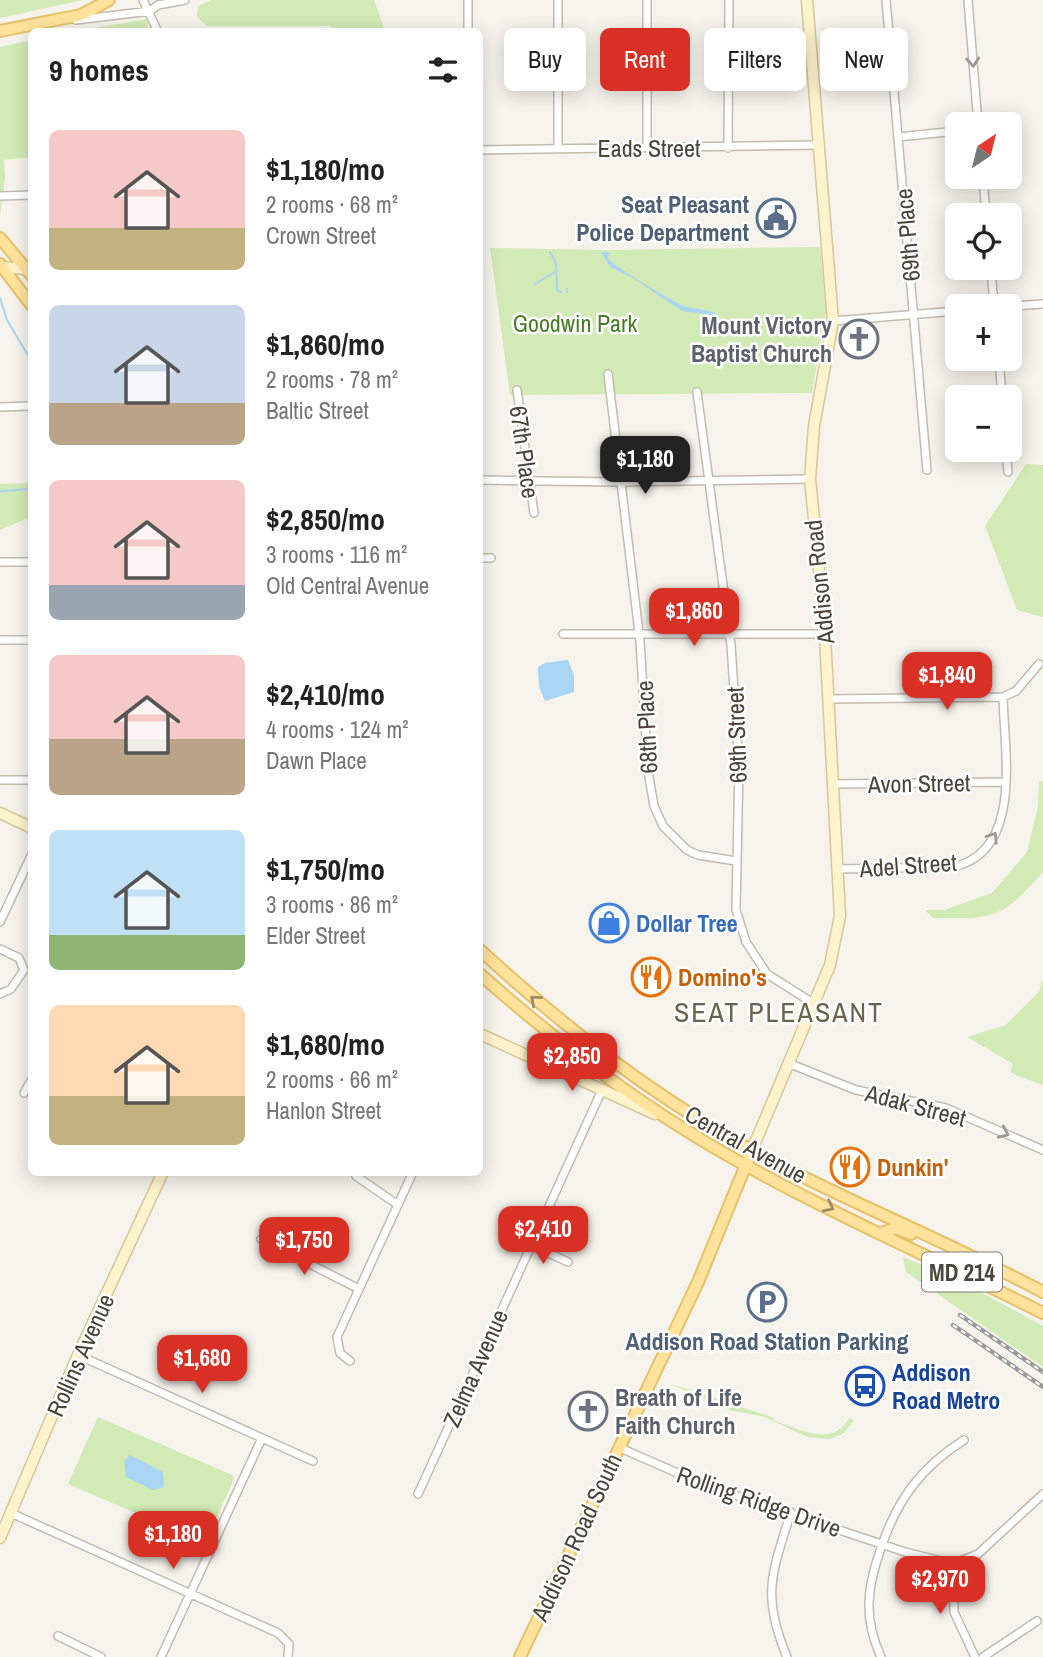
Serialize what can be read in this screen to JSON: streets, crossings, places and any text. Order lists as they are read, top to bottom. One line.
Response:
{"streets":{"main road":["Addison Road","Central Avenue","MD 214","Rollins Avenue","Addison Road South"],"street":["Eads Street","69th Place","67th Place","68th Place","69th Street","Avon Street","Adel Street","Adak Street","Zelma Avenue","Rolling Ridge Drive"]},"crossings":[["Eads Street","Addison Road"],["Addison Road","69th Street"],["Addison Road","Avon Street"],["Addison Road","Adel Street"],["Addison Road","Adak Street"],["Addison Road","Central Avenue"],["Addison Road","Addison Road South"],["68th Place","69th Street"],["Avon Street","Adel Street"],["Central Avenue","Addison Road South"],["Rolling Ridge Drive","Addison Road South"]],"one_way":["Adel Street","Adak Street"],"districts":["SEAT PLEASANT"],"parks":["Goodwin Park"],"places":{"public building":["Seat Pleasant Police Department"],"church":["Mount Victory Baptist Church","Breath of Life Faith Church"],"shop":["Dollar Tree"],"restaurant":["Domino's","Dunkin'"],"parking":["Addison Road Station Parking"],"bus stop":["Addison Road Metro"]},"north":"top right","page":{"chip":["Buy","Rent","Filters","New"],"heading":"9 homes","map_buttons":["+","−"],"list":[{"name":"$1,180/mo","note":"2 rooms · 68 m² · Crown Street"},{"name":"$1,860/mo","note":"2 rooms · 78 m² · Baltic Street"},{"name":"$2,850/mo","note":"3 rooms · 116 m² · Old Central Avenue"},{"name":"$2,410/mo","note":"4 rooms · 124 m² · Dawn Place"},{"name":"$1,750/mo","note":"3 rooms · 86 m² · Elder Street"},{"name":"$1,680/mo","note":"2 rooms · 66 m² · Hanlon Street"}],"price":["$1,180","$1,860","$1,840","$2,850","$2,410","$1,750","$1,680","$1,180","$2,970"]}}
